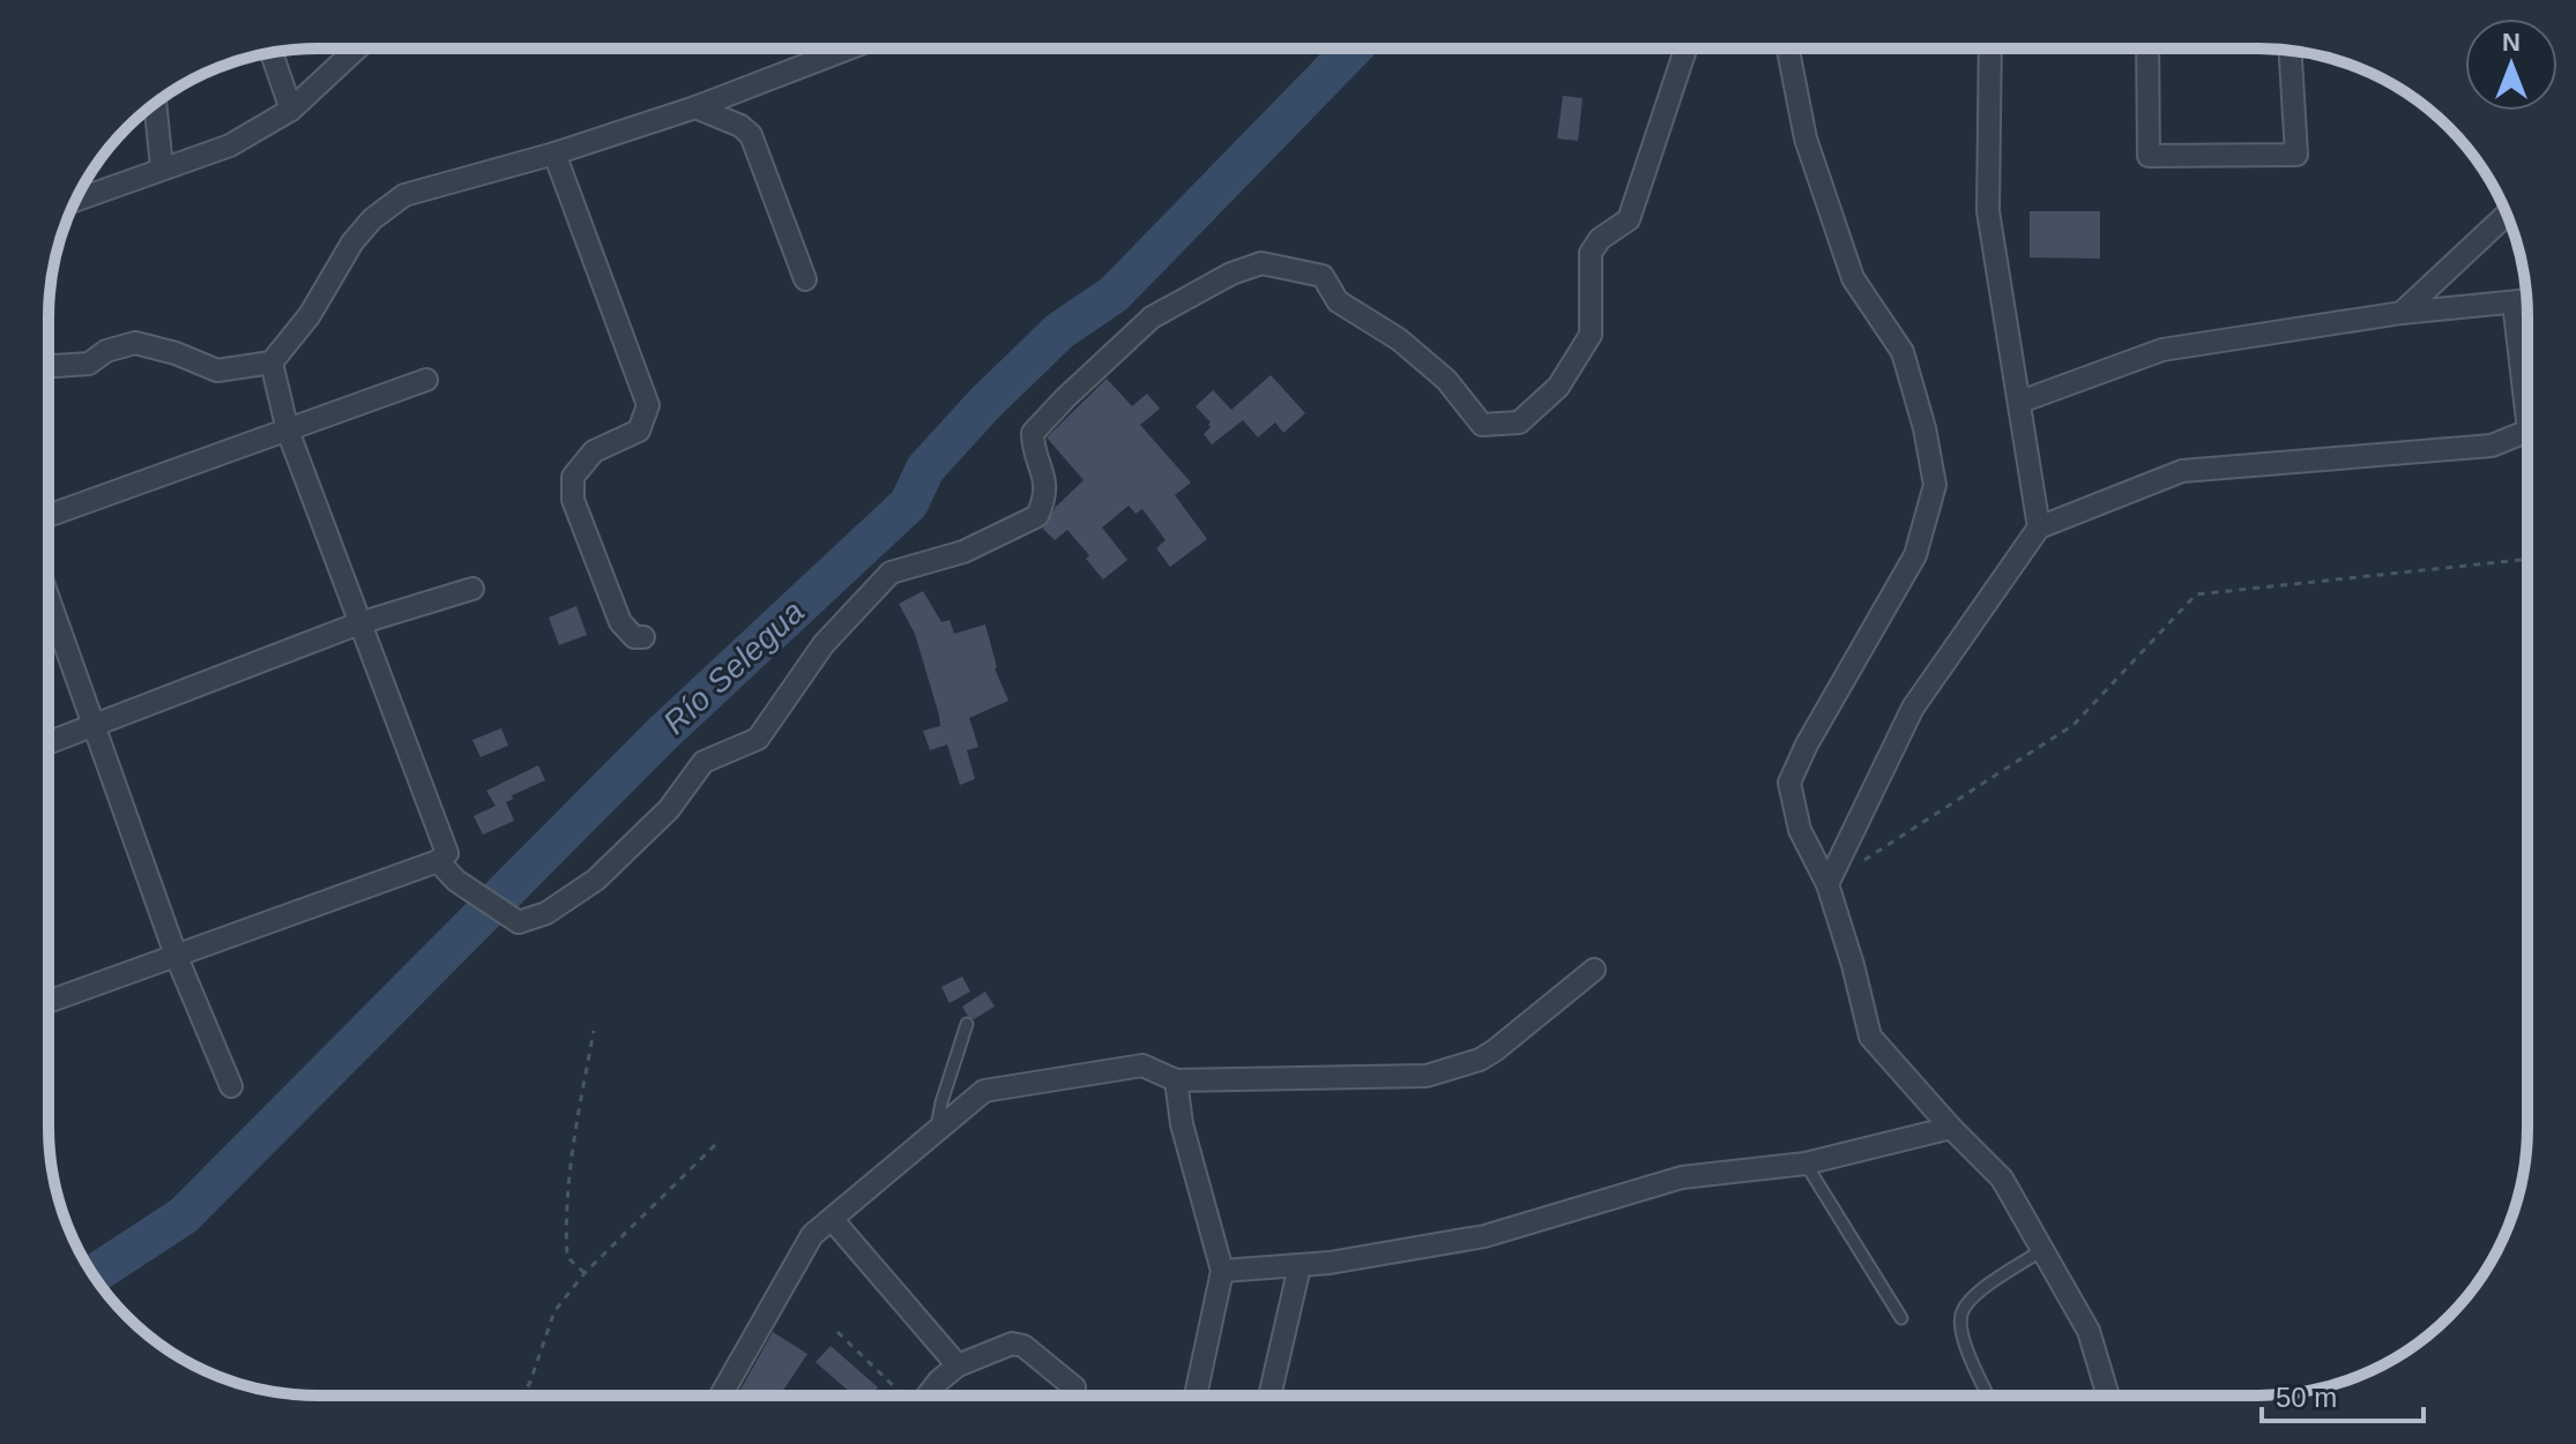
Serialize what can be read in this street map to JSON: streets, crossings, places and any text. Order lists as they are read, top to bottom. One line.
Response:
{"water":["Río Selegua"],"scale_bar":"50 m","north":"top"}
